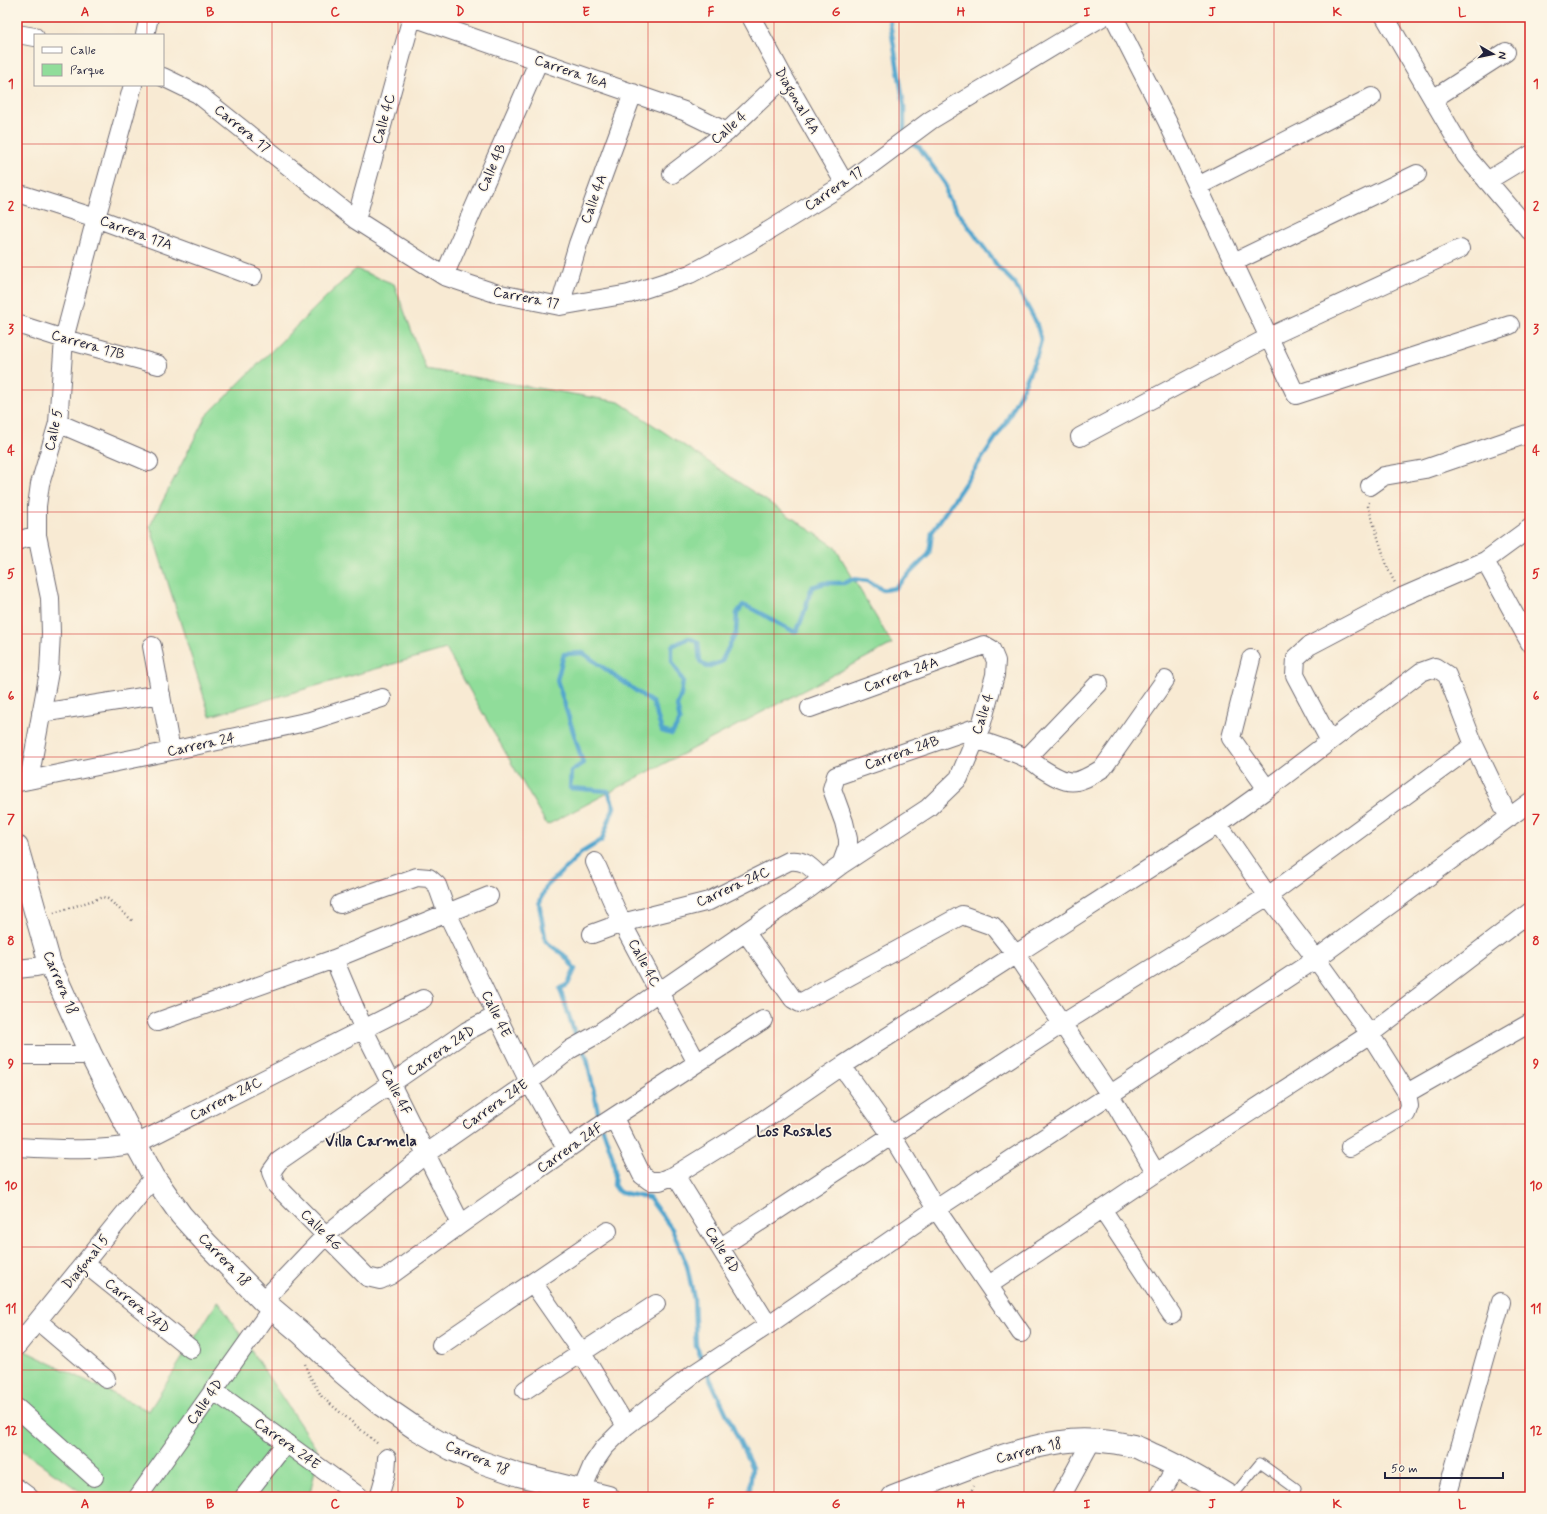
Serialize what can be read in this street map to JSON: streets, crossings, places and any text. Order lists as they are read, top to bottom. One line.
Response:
{"streets":{"street":["Carrera 16A","Diagonal 4A","Calle 4C","Calle 4","Carrera 17","Calle 4B","Calle 4A","Carrera 17A","Carrera 17B","Calle 5","Carrera 24A","Carrera 24","Carrera 24B","Carrera 24C","Carrera 18","Calle 4E","Carrera 24D","Calle 4F","Carrera 24E","Carrera 24F","Calle 4G","Calle 4D","Diagonal 5"]},"crossings":[["Carrera 16A","Calle 4C"],["Carrera 16A","Calle 4"],["Carrera 16A","Calle 4B"],["Carrera 16A","Calle 4A"],["Diagonal 4A","Calle 4"],["Diagonal 4A","Carrera 17"],["Calle 4C","Carrera 17"],["Calle 4C","Carrera 24C"],["Calle 4C","Carrera 24E"],["Calle 4C","Carrera 24F"],["Calle 4","Carrera 24A"],["Calle 4","Carrera 24B"],["Carrera 17","Calle 4B"],["Carrera 17","Calle 4A"],["Carrera 17A","Calle 5"],["Carrera 17B","Calle 5"],["Calle 5","Carrera 24"],["Carrera 24C","Carrera 18"],["Carrera 24C","Calle 4F"],["Carrera 18","Carrera 24E"],["Carrera 18","Calle 4D"],["Carrera 18","Diagonal 5"],["Calle 4E","Carrera 24D"],["Calle 4E","Carrera 24E"],["Calle 4E","Carrera 24F"],["Carrera 24D","Calle 4F"],["Carrera 24D","Calle 4G"],["Carrera 24D","Diagonal 5"],["Calle 4F","Carrera 24E"],["Calle 4F","Carrera 24F"],["Carrera 24E","Calle 4G"],["Carrera 24E","Calle 4D"],["Carrera 24F","Calle 4G"]],"districts":["Los Rosales","Villa Carmela"],"legend":["Calle","Parque"],"scale_bar":"50 m","north":"right","grid":{"columns":["A","B","C","D","E","F","G","H","I","J","K","L"],"rows":["1","2","3","4","5","6","7","8","9","10","11","12"]}}
